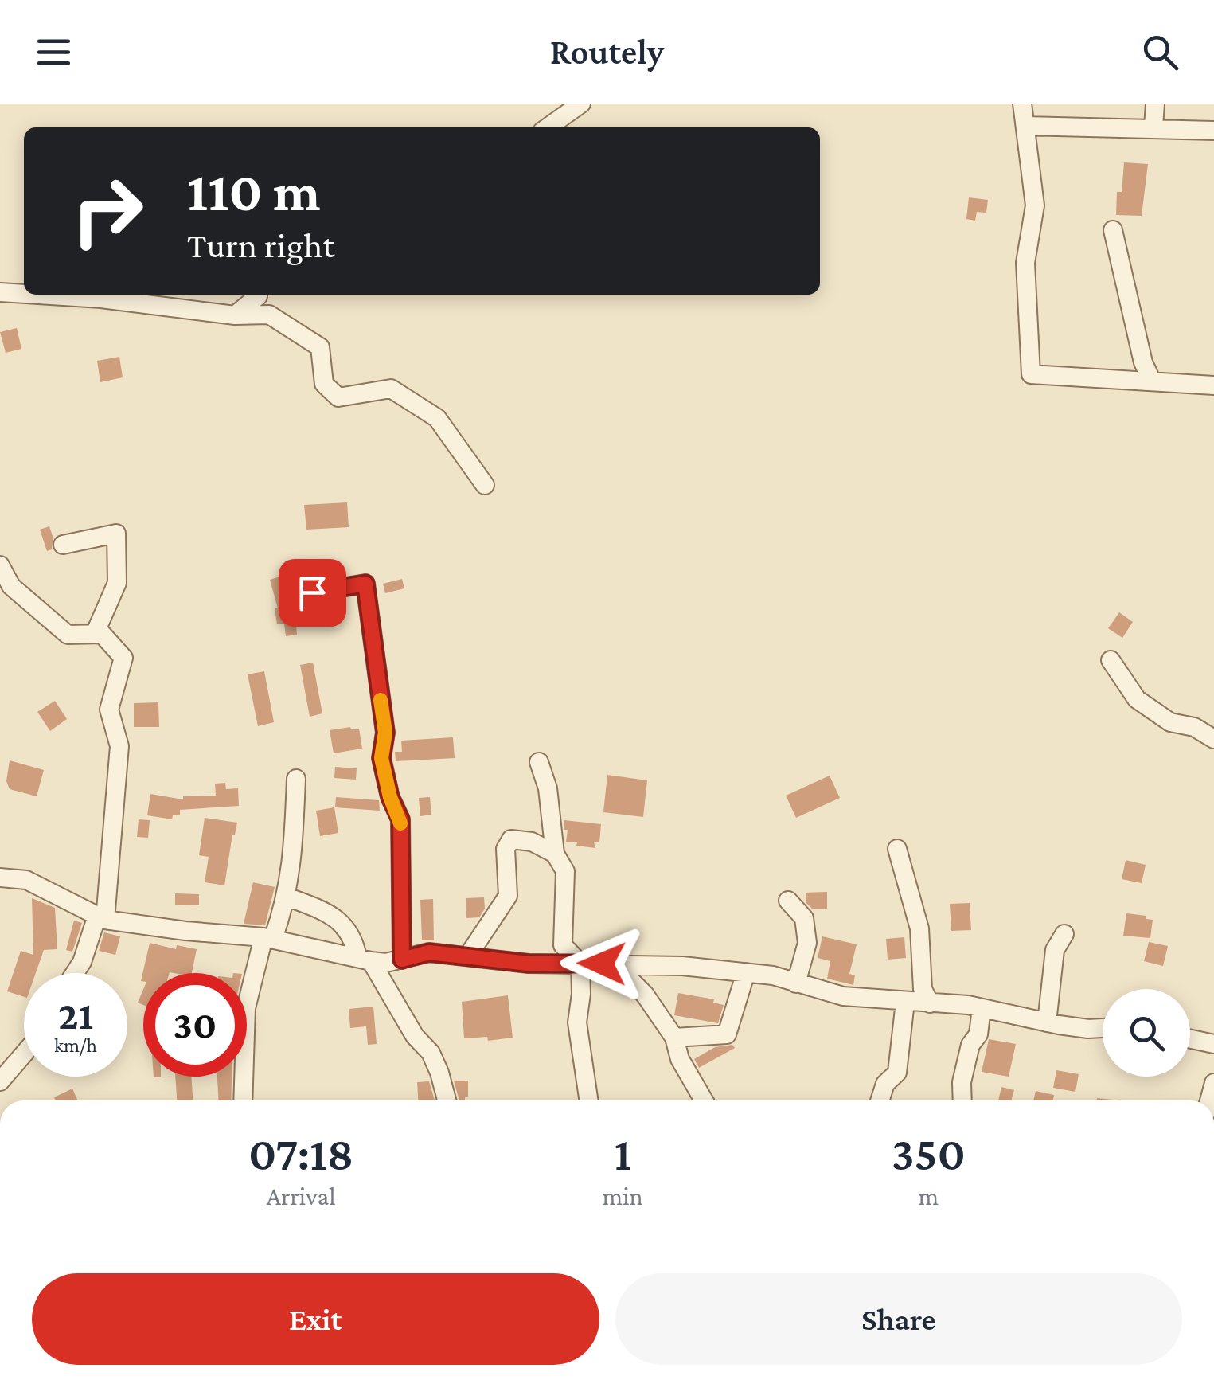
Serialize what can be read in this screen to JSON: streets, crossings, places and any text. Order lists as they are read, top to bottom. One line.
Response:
{"page":{"header":"Routely","turn":["110 m","Turn right"],"speed":"21 km/h","limit":"30","eta":["07:18","Arrival","1","min","350","m"],"buttons":["Exit","Share"]}}
